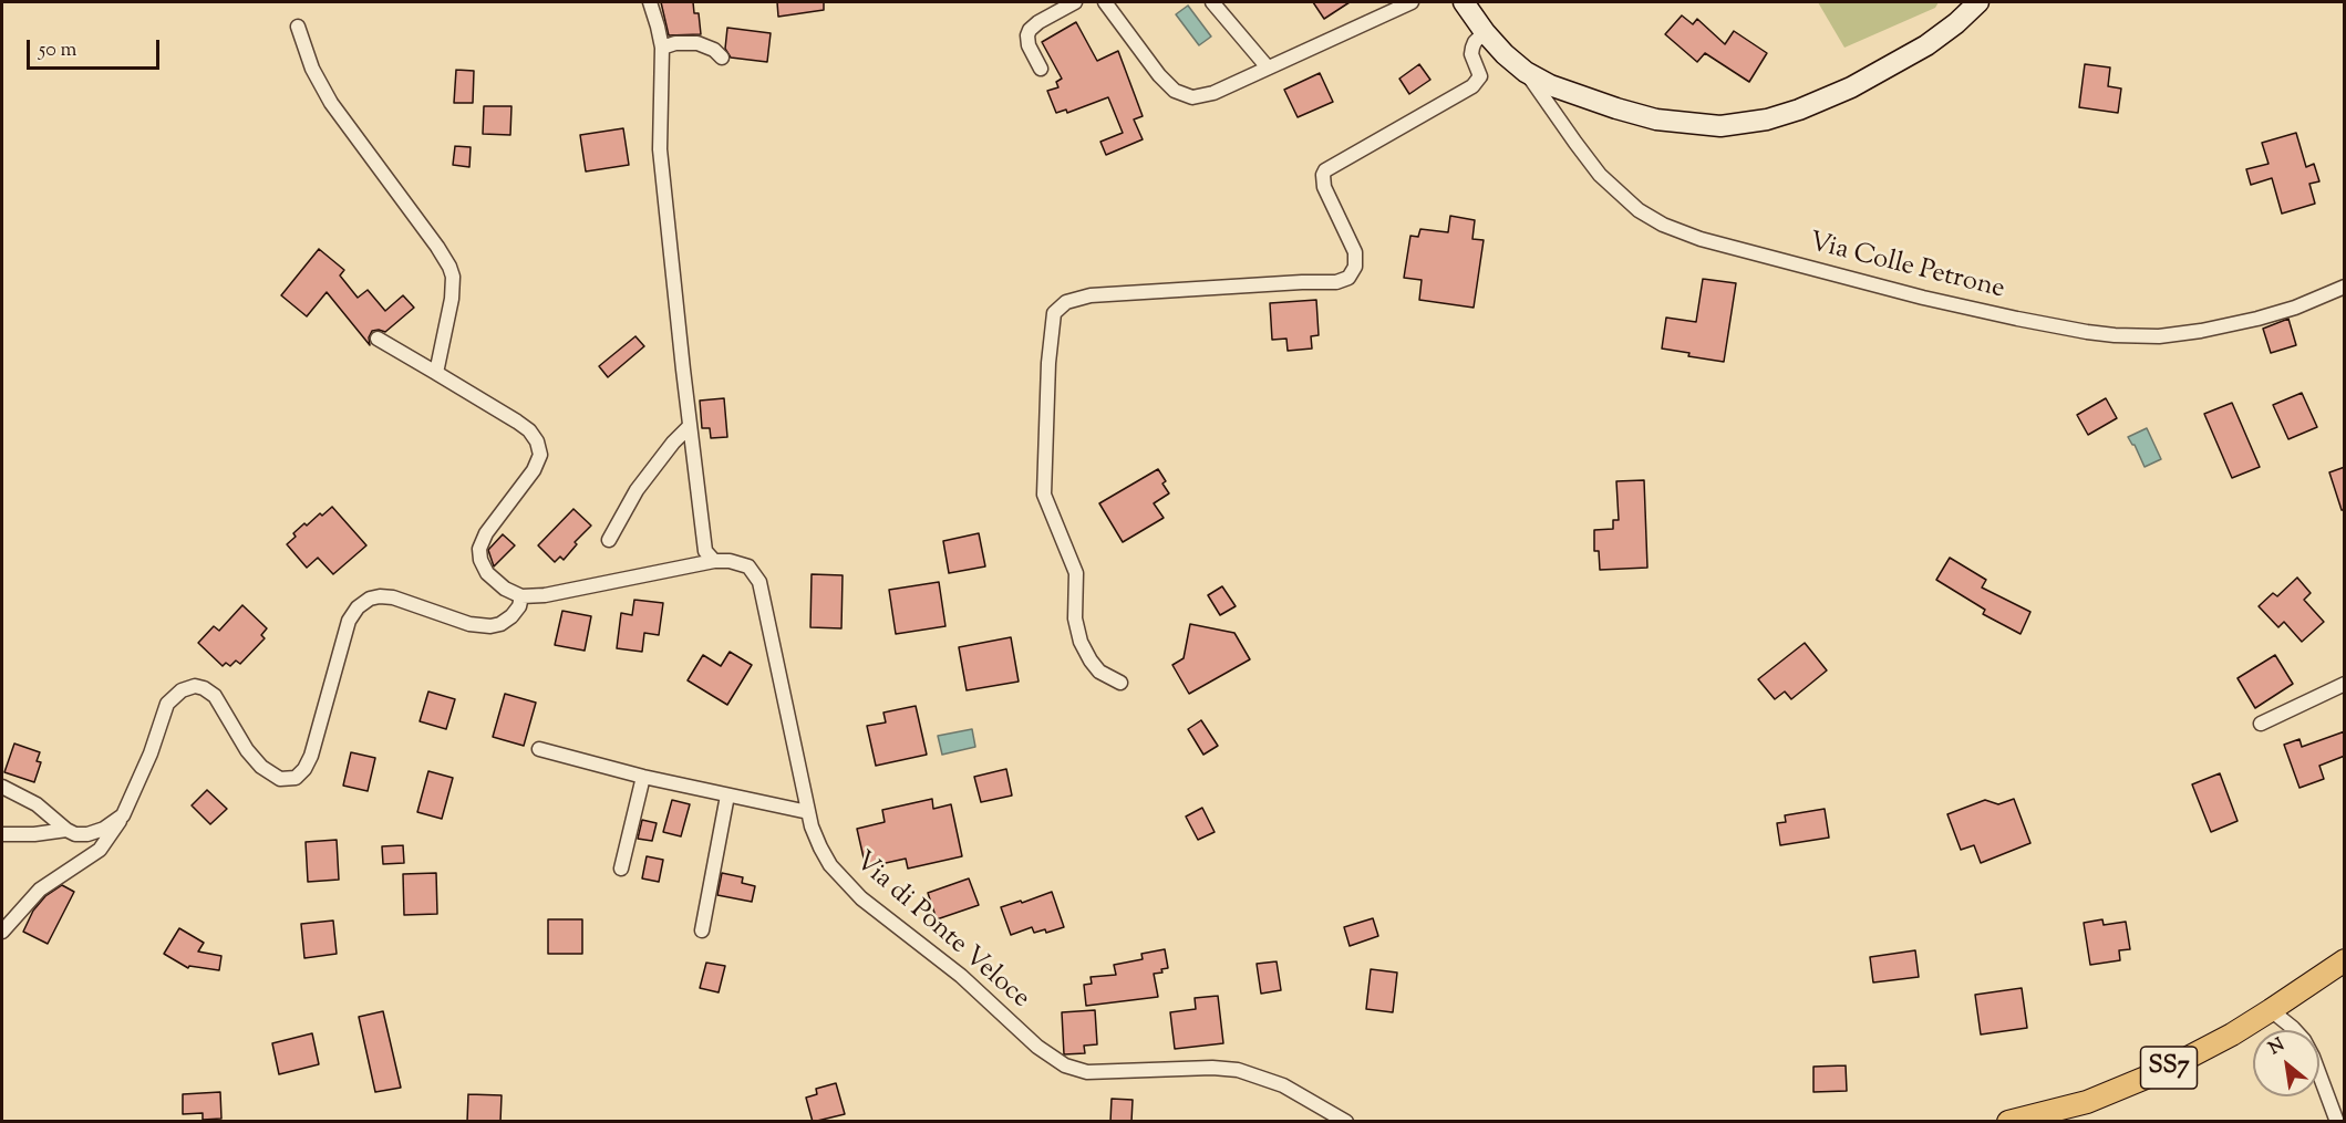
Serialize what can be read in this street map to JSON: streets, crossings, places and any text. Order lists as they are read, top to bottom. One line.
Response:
{"streets":{"main road":["SS7"],"street":["Via Colle Petrone","Via di Ponte Veloce"]},"scale_bar":"50 m","north":"top left"}
